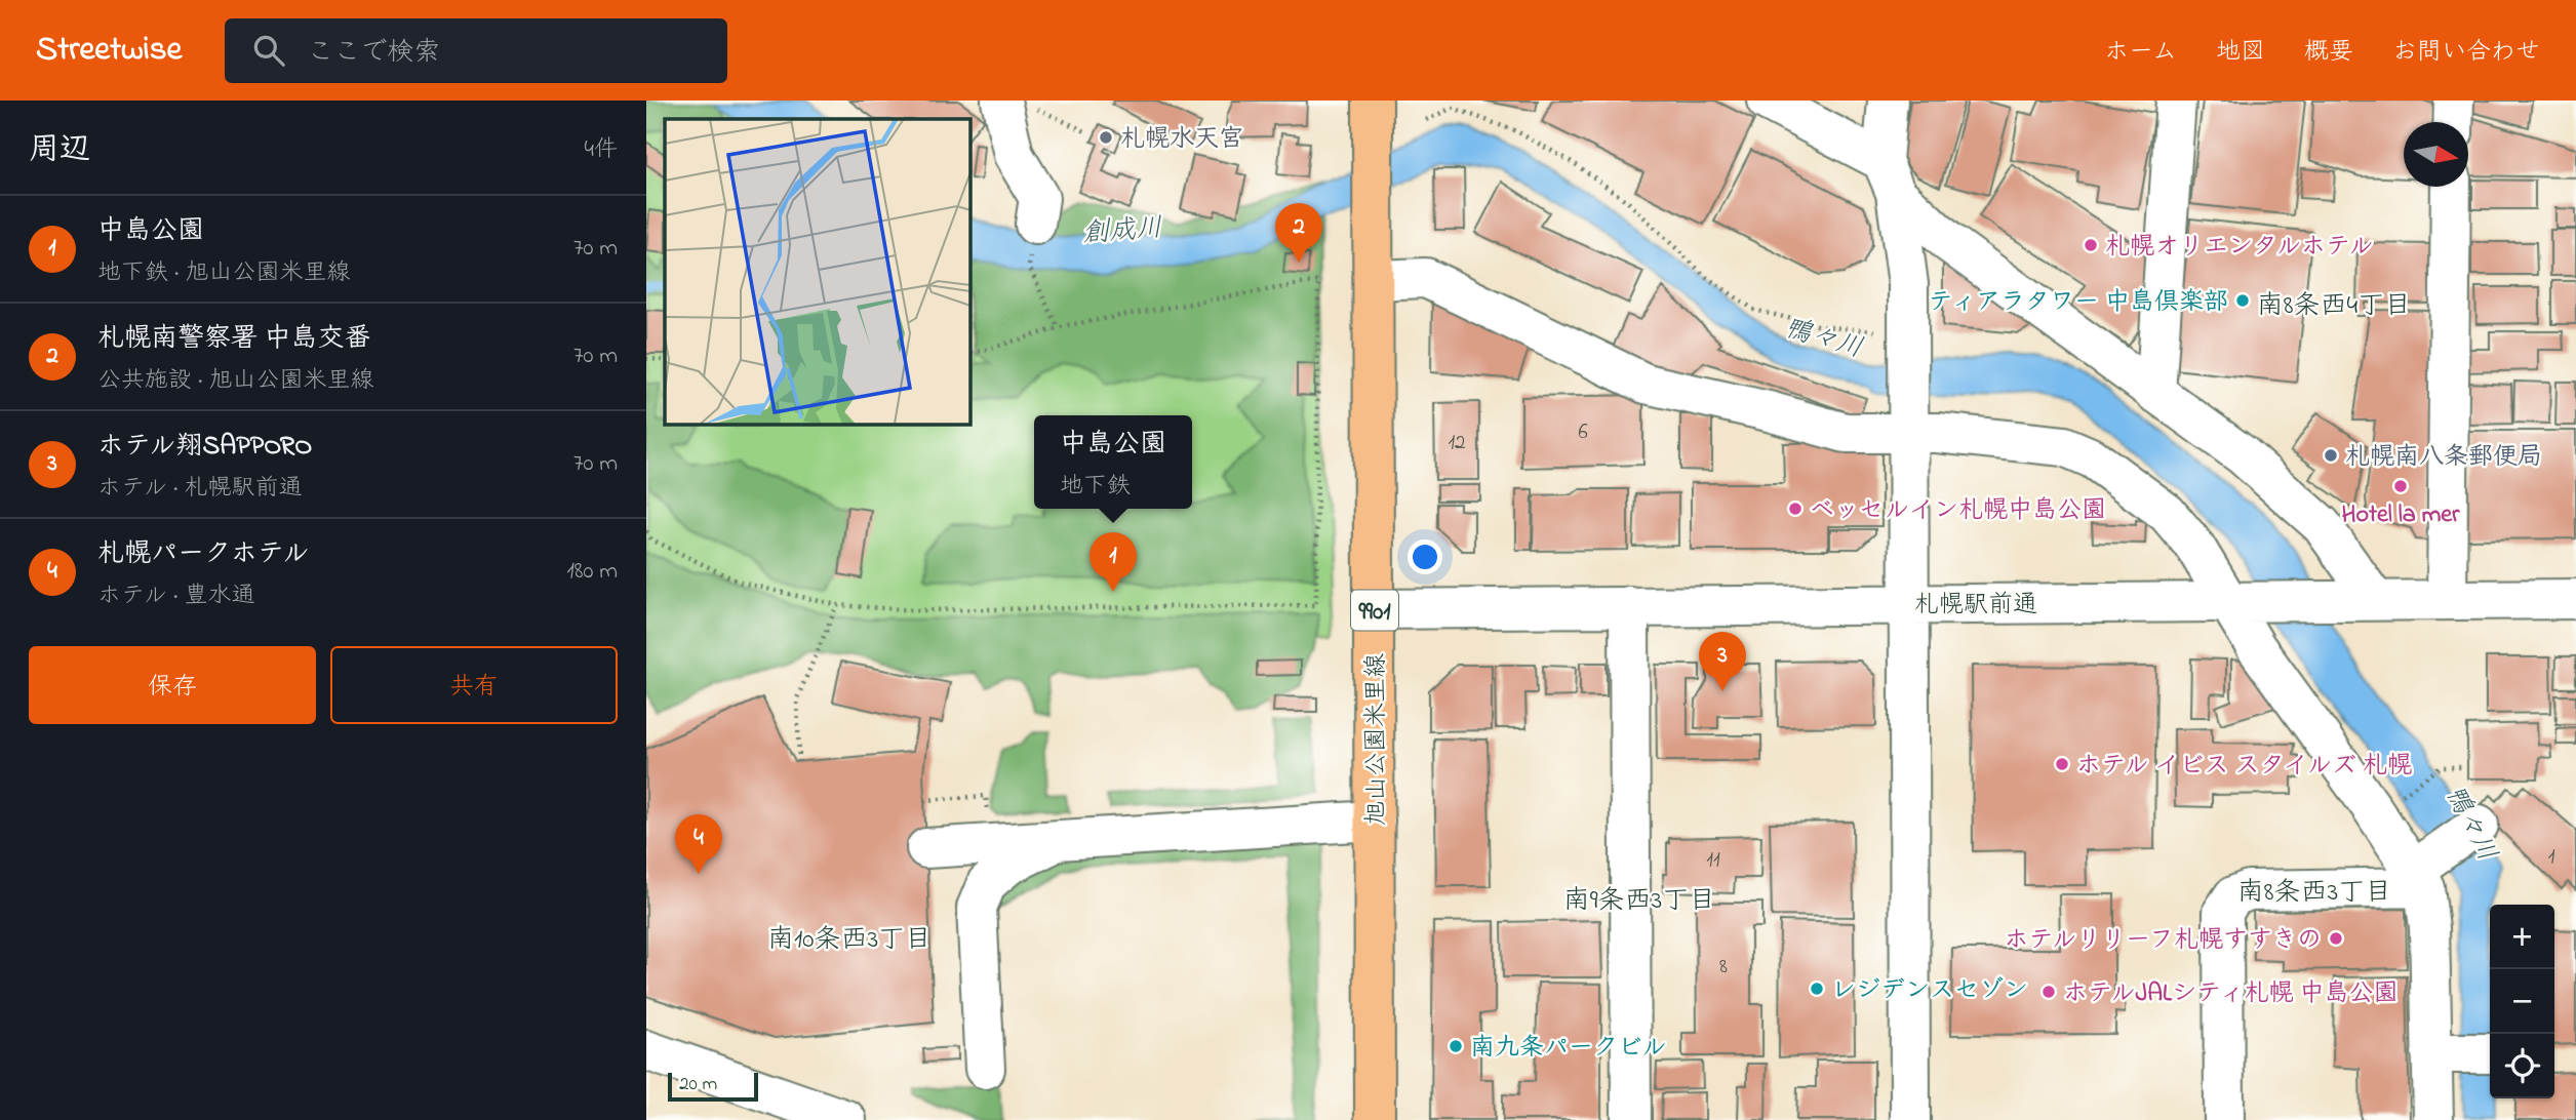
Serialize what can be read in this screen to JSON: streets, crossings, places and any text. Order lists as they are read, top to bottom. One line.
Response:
{"streets":{"main road":["9901","旭山公園米里線"],"street":["札幌駅前通"]},"crossings":[["札幌駅前通","旭山公園米里線"]],"districts":["南8条西4丁目","南8条西3丁目","南9条西3丁目","南10条西3丁目"],"water":["創成川","鴨々川"],"places":["札幌水天宮","札幌オリエンタルホテル","ティアラタワー 中島倶楽部","札幌南八条郵便局","Hotel la mer","ベッセルイン札幌中島公園","ホテル イビス スタイルズ 札幌","ホテルリリーフ札幌すすきの","レジデンスセゾン","ホテルJALシティ札幌 中島公園","南九条パークビル"],"house_numbers":["6","12","1","11","8"],"scale_bar":"20 m","north":"right","page":{"header":"Streetwise","search":"ここで検索","nav":["ホーム","地図","概要","お問い合わせ"],"heading":["周辺","4件"],"list":[{"mark":"1","name":"中島公園","note":"地下鉄 · 旭山公園米里線","value":"70 m"},{"mark":"2","name":"札幌南警察署 中島交番","note":"公共施設 · 旭山公園米里線","value":"70 m"},{"mark":"3","name":"ホテル翔SAPPORO","note":"ホテル · 札幌駅前通","value":"70 m"},{"mark":"4","name":"札幌パークホテル","note":"ホテル · 豊水通","value":"180 m"}],"pins":["2","1","3","4"],"popup":["中島公園","地下鉄"],"buttons":["保存","共有"],"map_buttons":["+","−"],"scale":"20 m"}}
